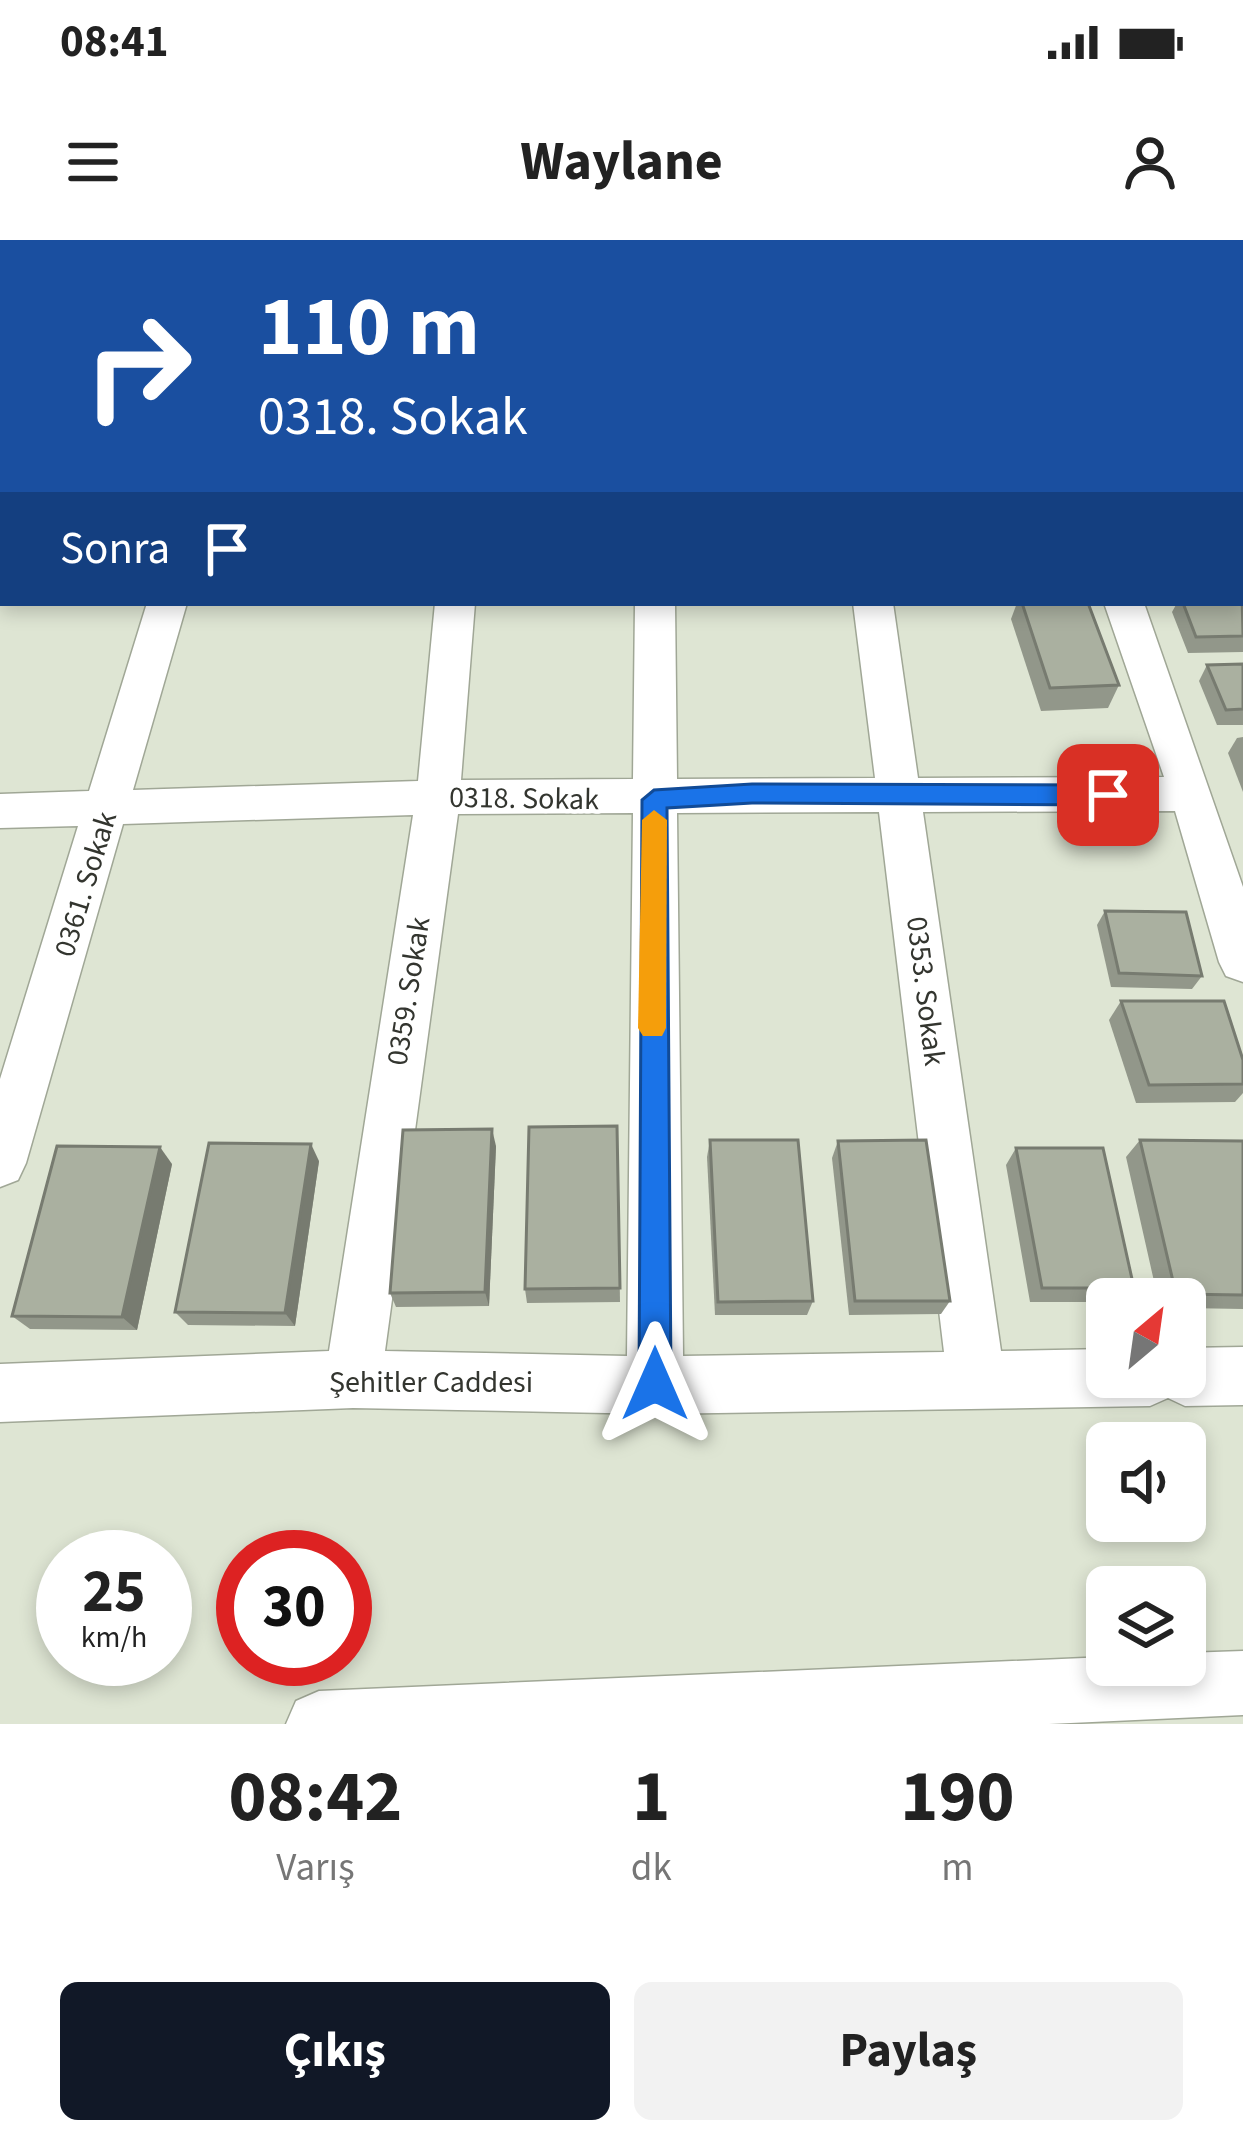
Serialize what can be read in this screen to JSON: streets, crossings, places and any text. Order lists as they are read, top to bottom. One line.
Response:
{"streets":{"street":["0318. Sokak","0361. Sokak","0359. Sokak","0353. Sokak","Şehitler Caddesi"]},"crossings":[["0318. Sokak","0361. Sokak"],["0318. Sokak","0359. Sokak"],["0318. Sokak","0353. Sokak"],["0359. Sokak","Şehitler Caddesi"],["0353. Sokak","Şehitler Caddesi"]],"north":"top right","page":{"status":"08:41","header":"Waylane","turn":["110 m","0318. Sokak"],"then":"Sonra","speed":"25 km/h","limit":"30","eta":["08:42","Varış","1","dk","190","m"],"buttons":["Çıkış","Paylaş"]}}
